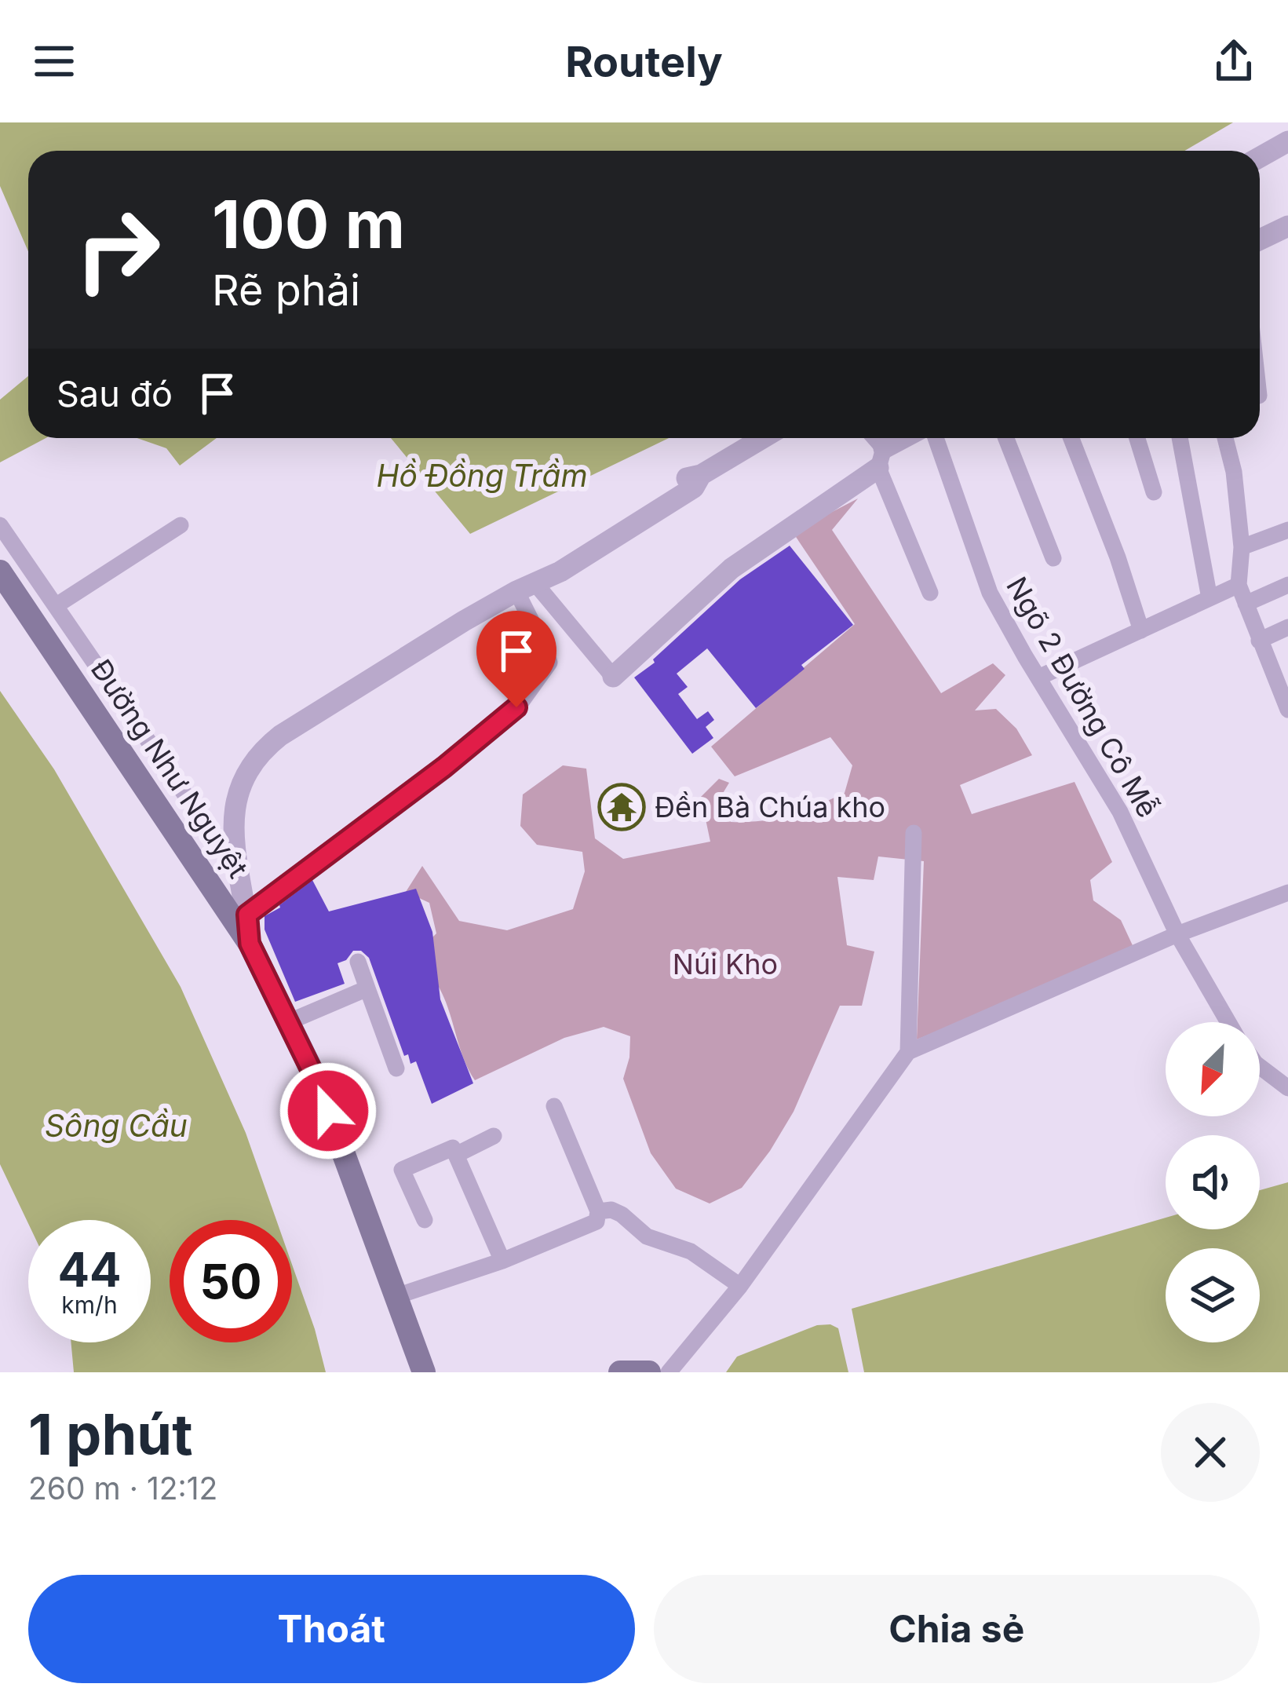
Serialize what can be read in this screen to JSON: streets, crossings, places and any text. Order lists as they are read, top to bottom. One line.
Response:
{"streets":{"main road":["Đường Như Nguyệt"],"street":["Ngõ 2 Đường Cô Mễ"]},"water":["Hồ Đồng Trầm","Sông Cầu"],"parks":["Núi Kho"],"places":{"temple":["Đền Bà Chúa kho"]},"north":"bottom left","page":{"header":"Routely","turn":["100 m","Rẽ phải"],"then":"Sau đó","speed":"44 km/h","limit":"50","heading":["1 phút","260 m · 12:12"],"buttons":["Thoát","Chia sẻ"]}}
